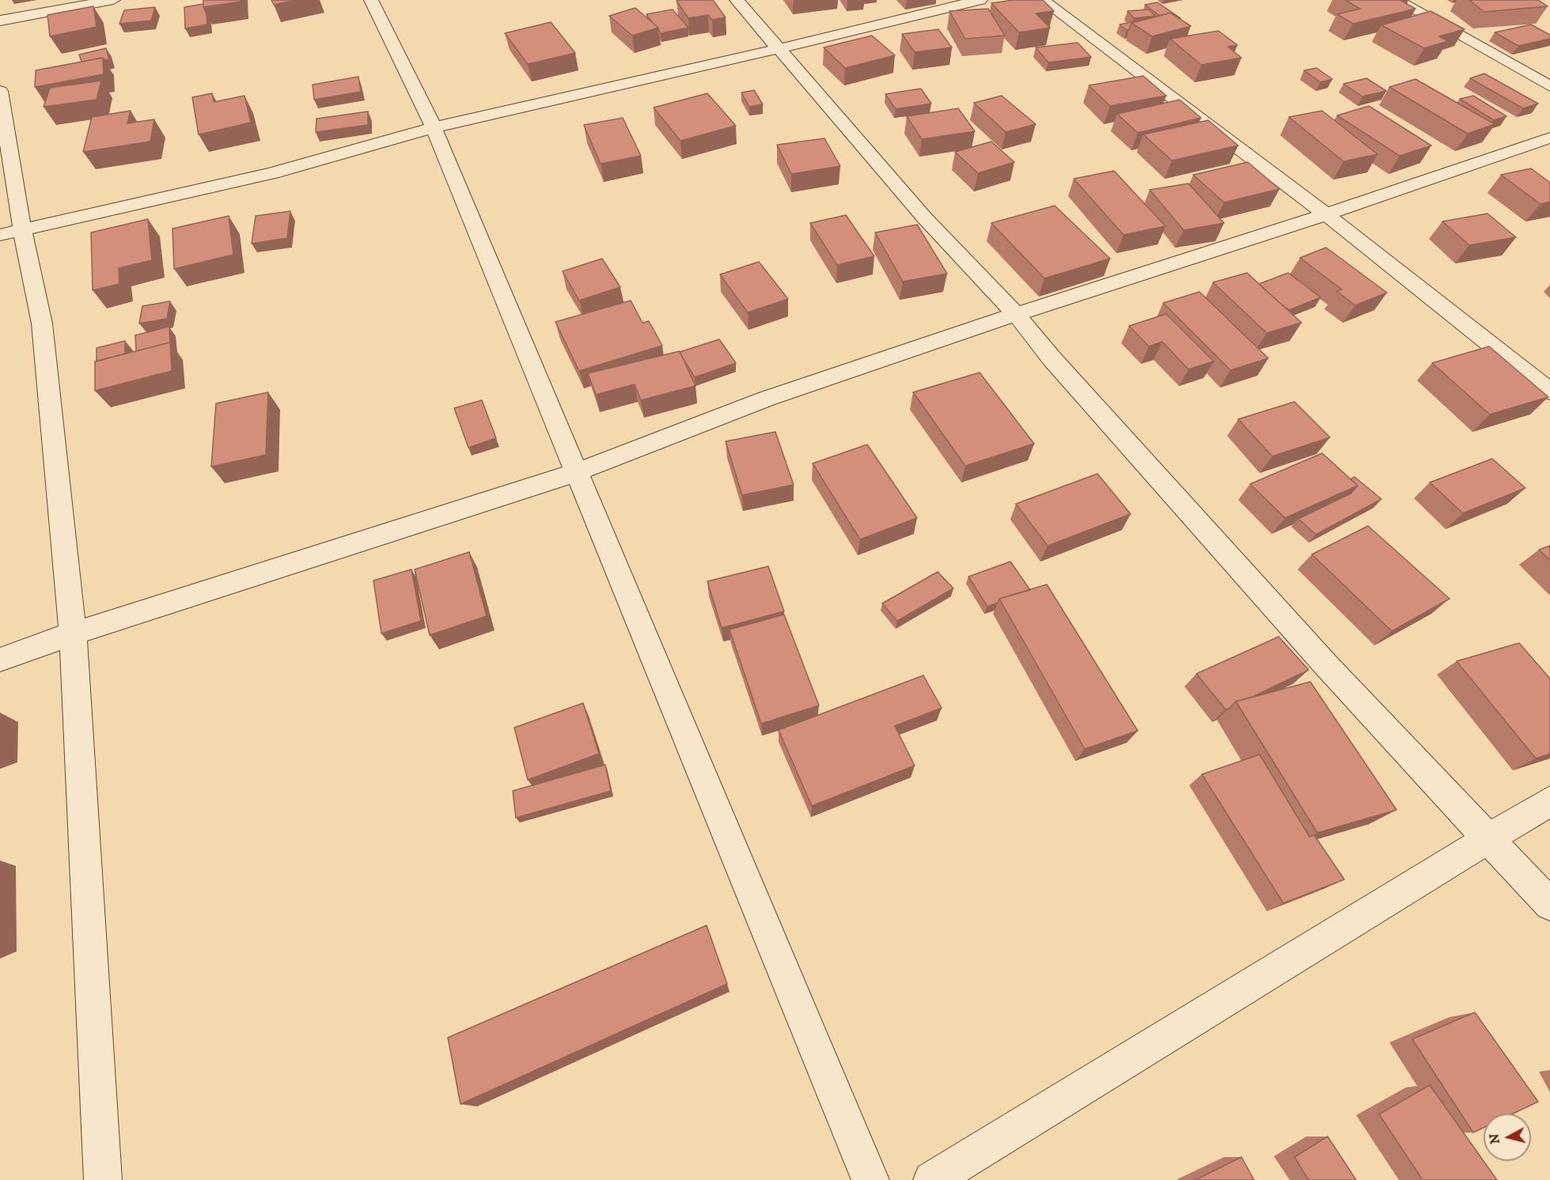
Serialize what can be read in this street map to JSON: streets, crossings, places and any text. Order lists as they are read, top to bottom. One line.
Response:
{"north":"left"}
